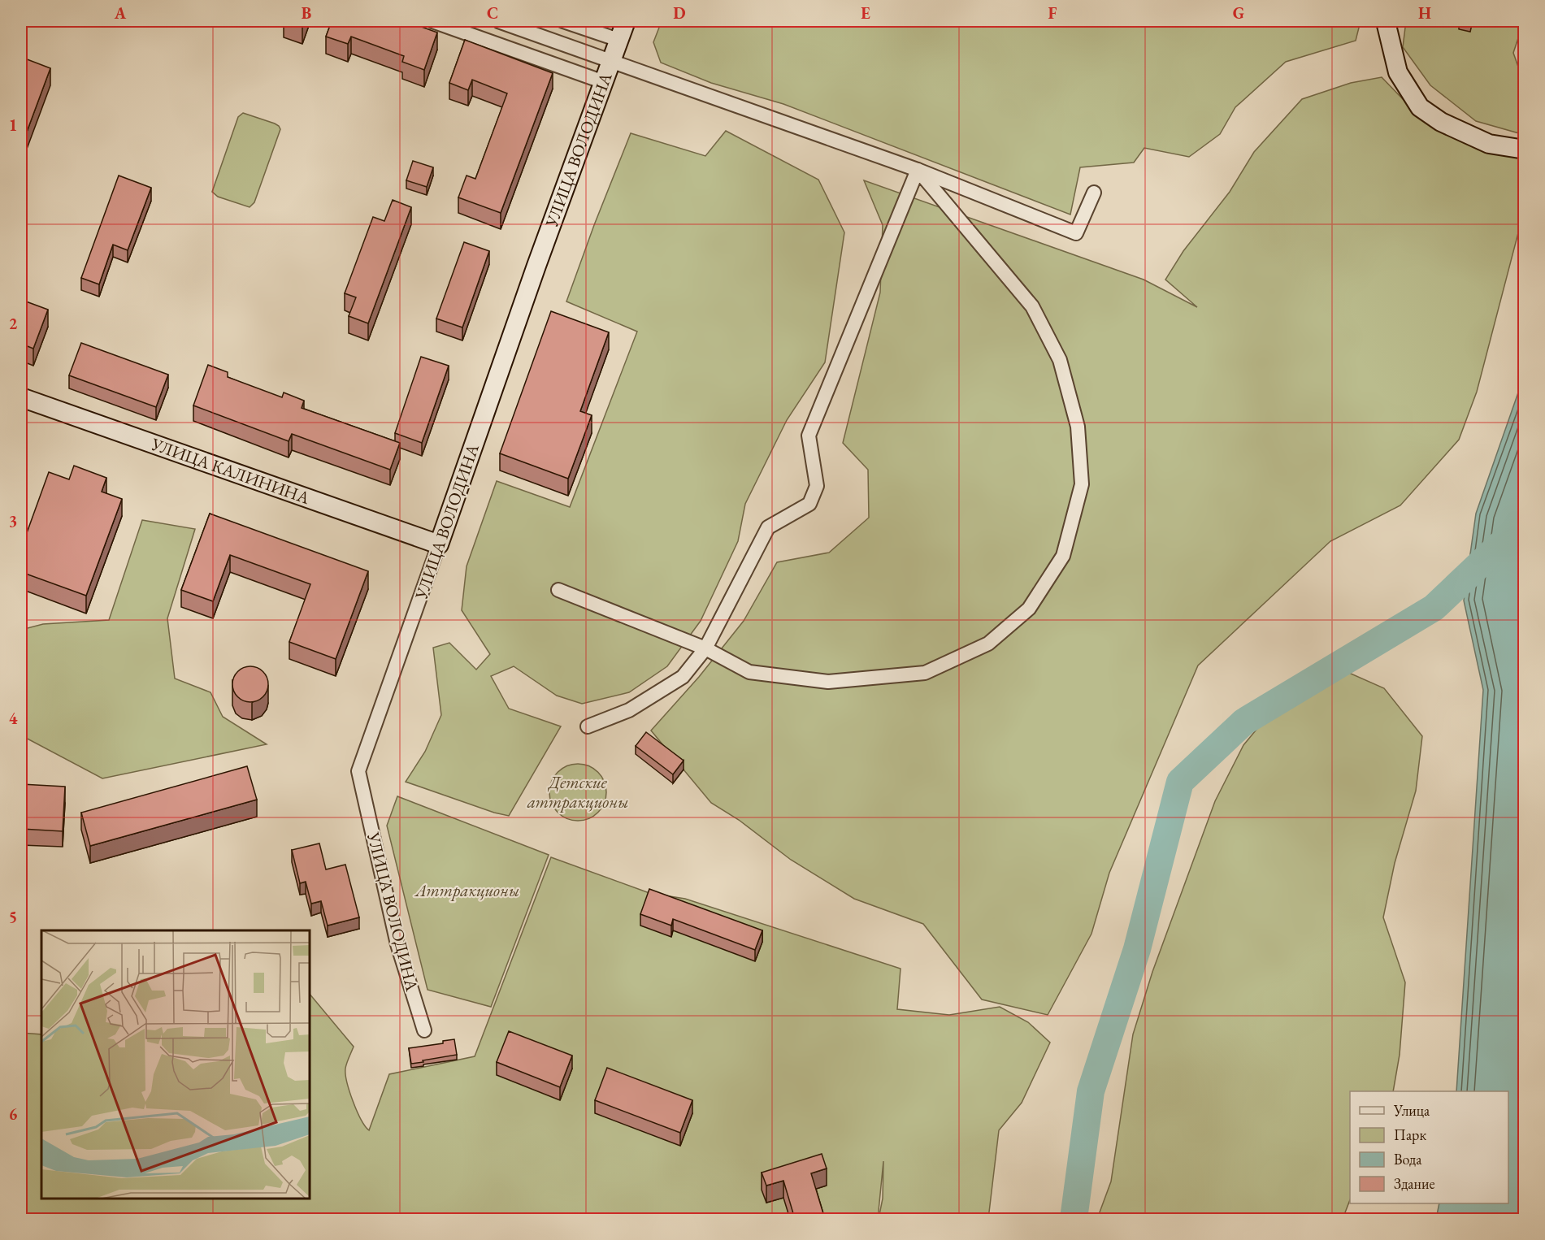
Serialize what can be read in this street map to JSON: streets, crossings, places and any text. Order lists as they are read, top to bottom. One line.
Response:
{"streets":{"street":["УЛИЦА ВОЛОДИНА","УЛИЦА КАЛИНИНА"]},"crossings":[["УЛИЦА ВОЛОДИНА","УЛИЦА КАЛИНИНА"]],"parks":["Детские аттракционы","Аттракционы"],"legend":["Улица","Парк","Вода","Здание"],"grid":{"columns":["A","B","C","D","E","F","G","H"],"rows":["1","2","3","4","5","6"]}}
